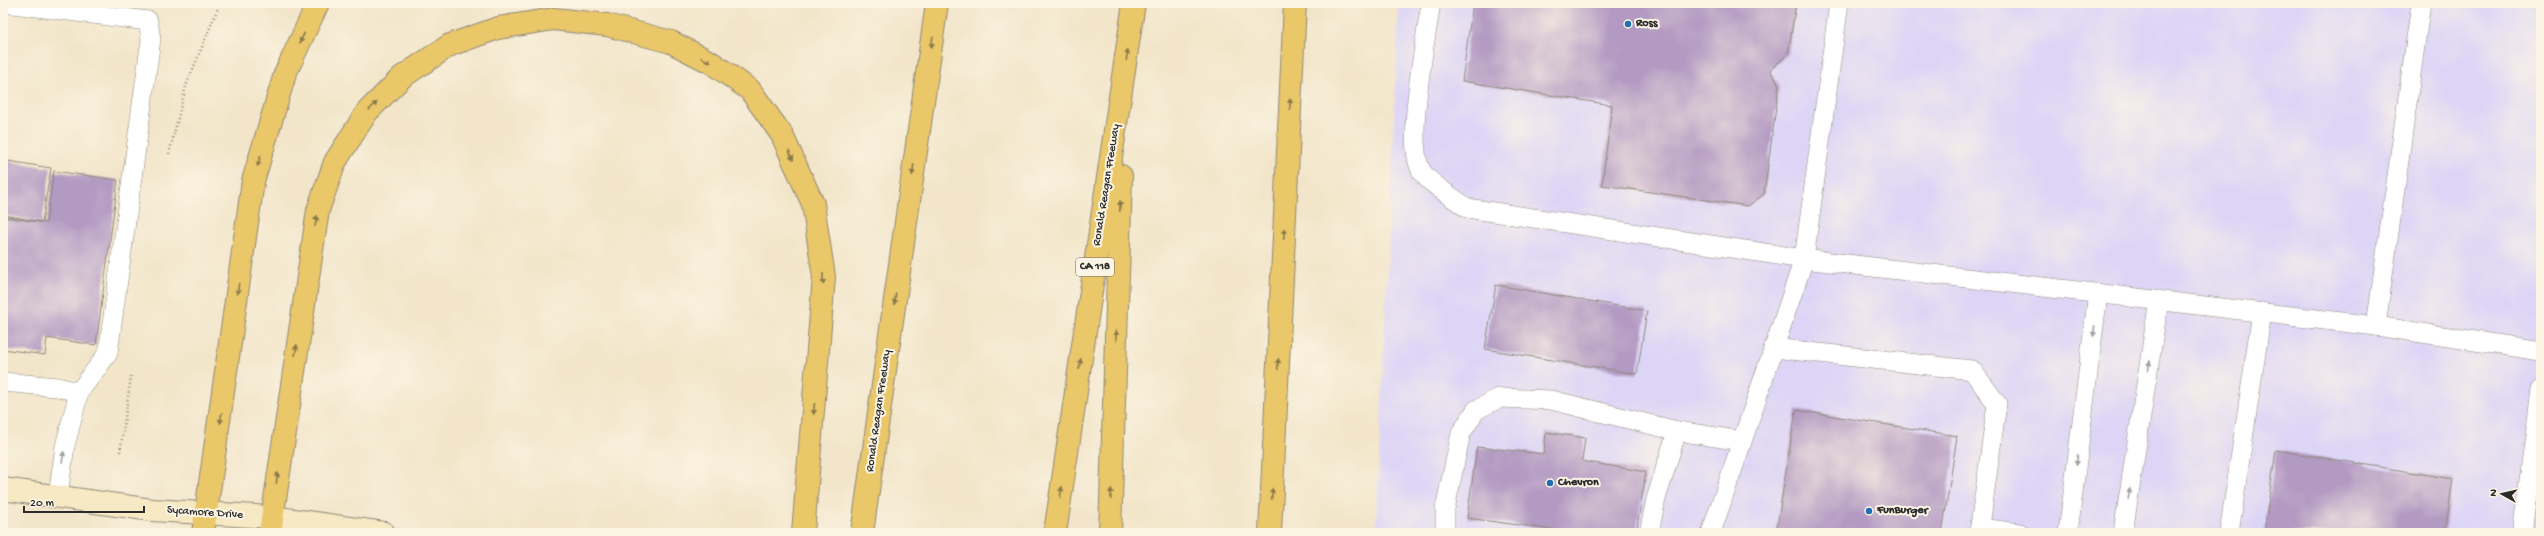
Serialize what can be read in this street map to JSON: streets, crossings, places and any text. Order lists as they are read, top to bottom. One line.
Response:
{"streets":{"highway":["Ronald Reagan Freeway","CA 118"],"main road":["Sycamore Drive"]},"places":["Ross","Chevron","FunBurger"],"scale_bar":"20 m","north":"left"}
